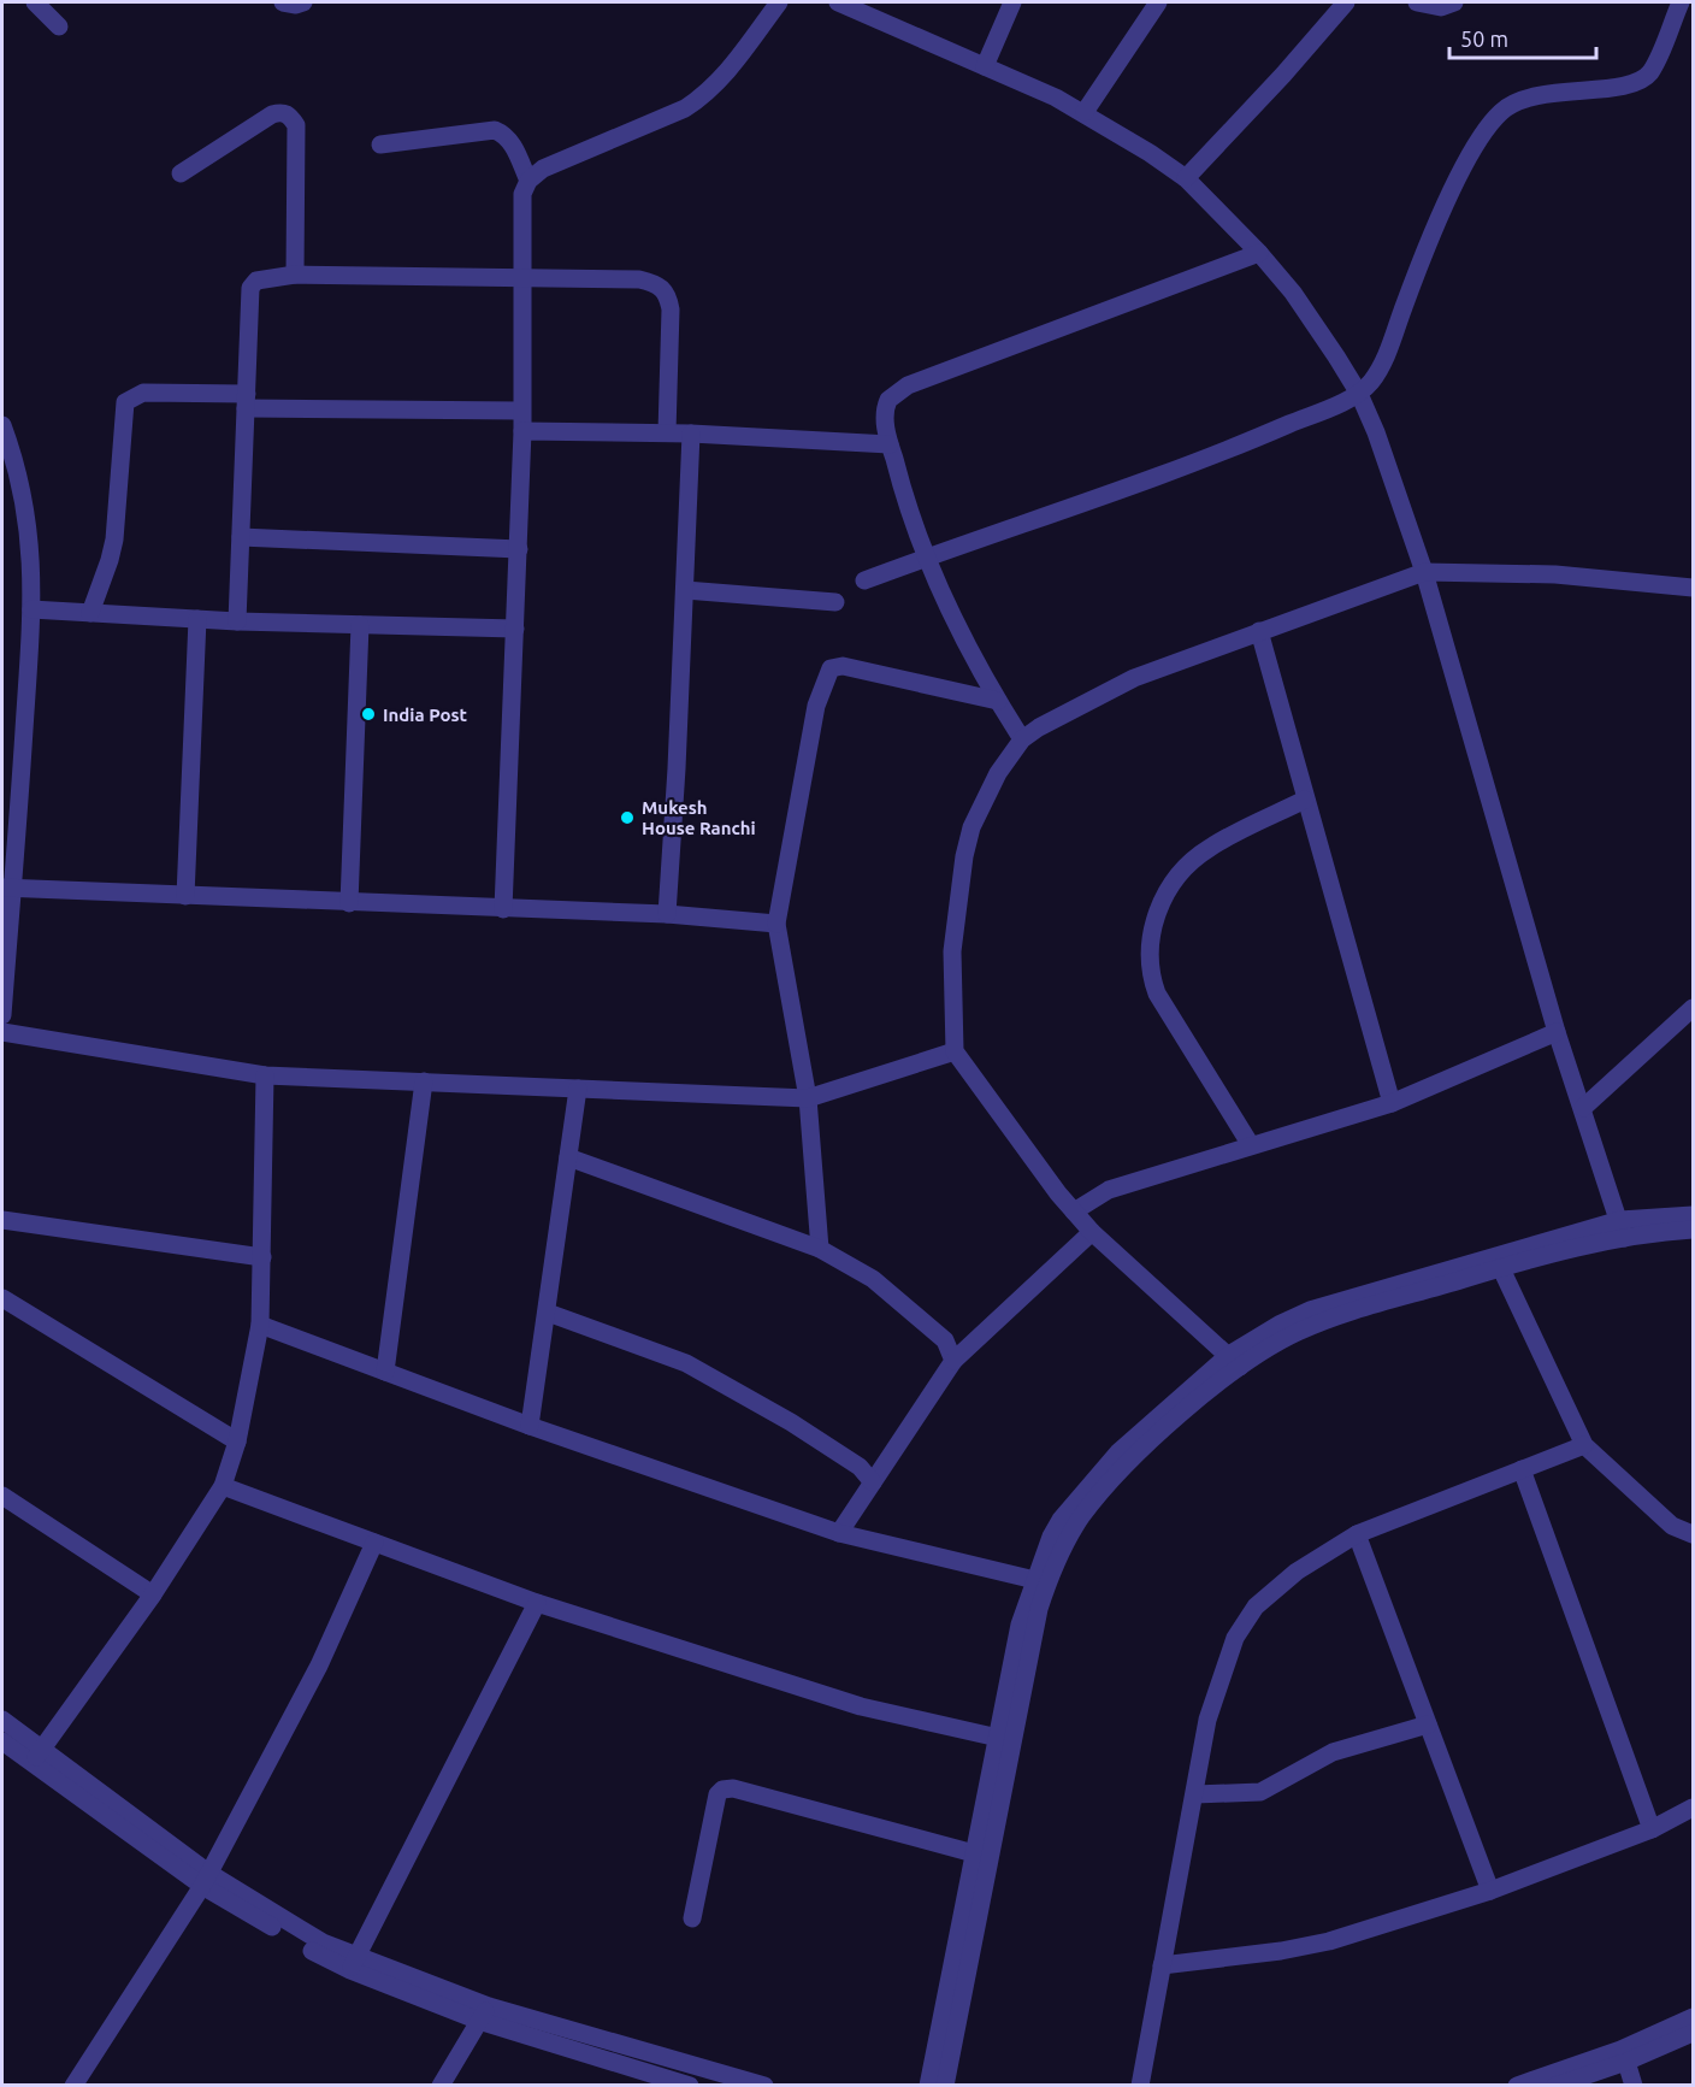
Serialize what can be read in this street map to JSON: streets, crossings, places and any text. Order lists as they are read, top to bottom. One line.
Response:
{"places":["India Post","Mukesh House Ranchi"],"scale_bar":"50 m"}
